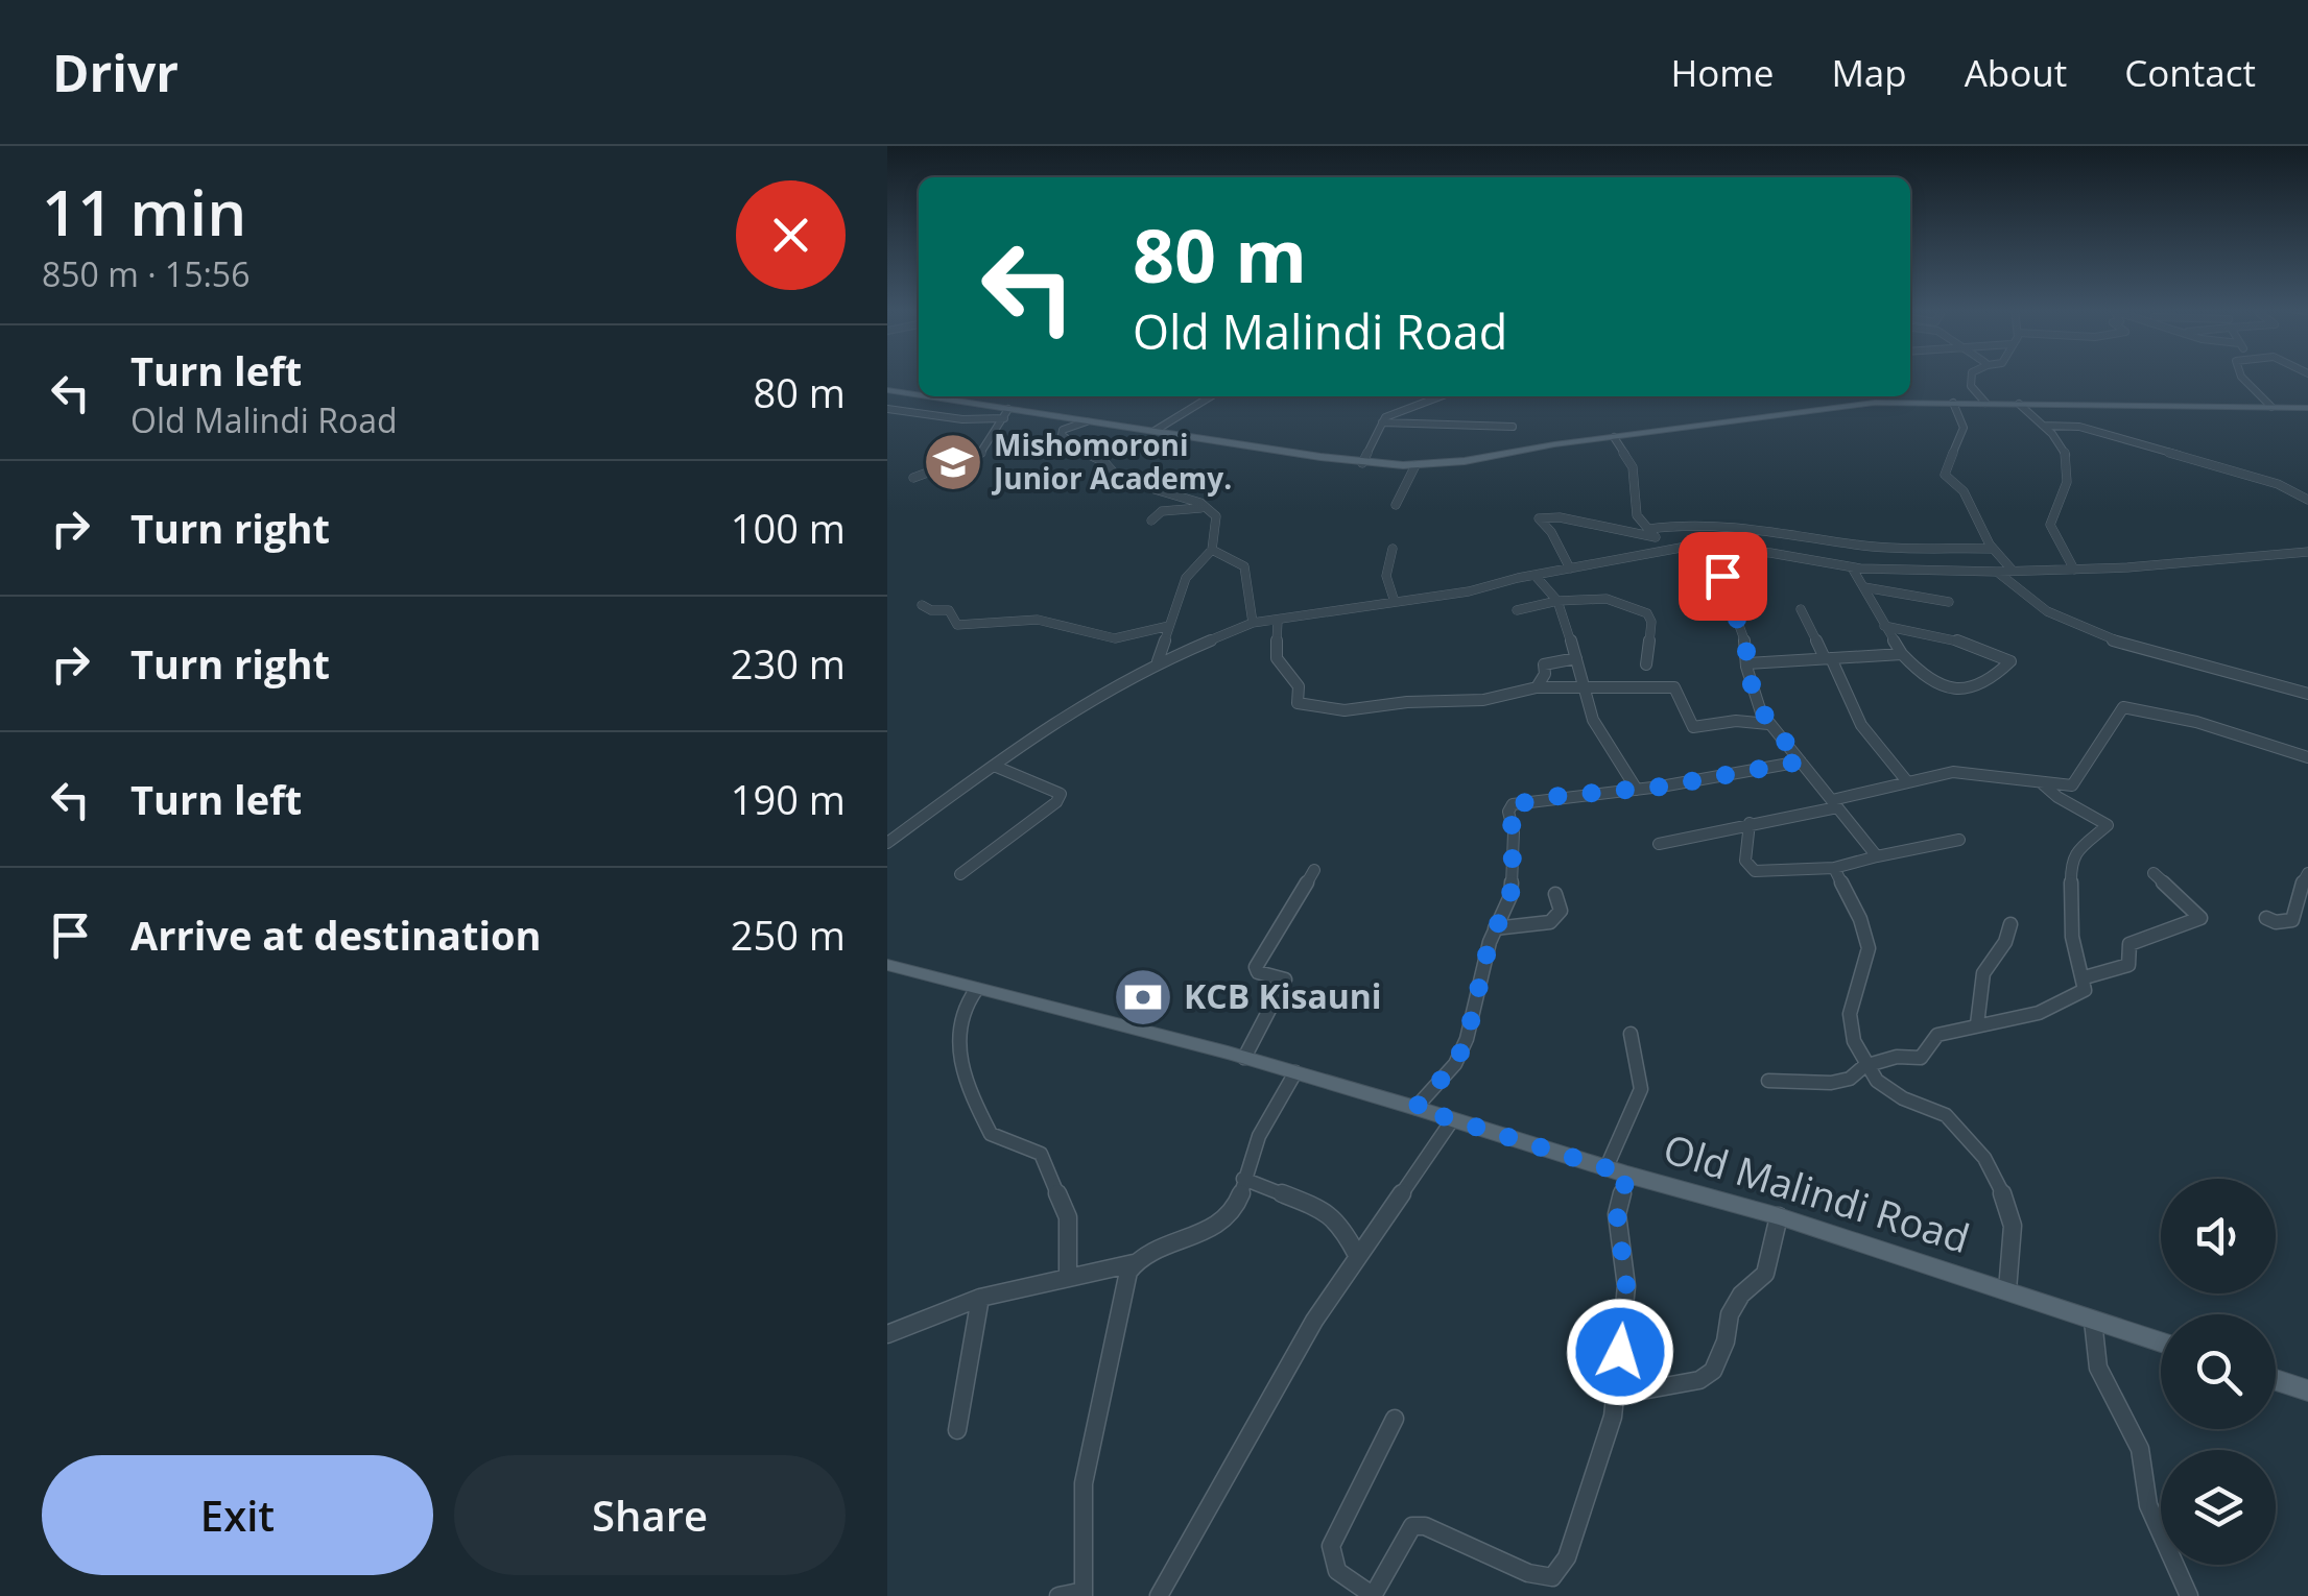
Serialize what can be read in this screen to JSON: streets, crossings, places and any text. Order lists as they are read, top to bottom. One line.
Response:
{"streets":{"main road":["Old Malindi Road"]},"places":{"school or university":["Mishomoroni Junior Academy."],"bank":["KCB Kisauni"]},"page":{"header":"Drivr","nav":["Home","Map","About","Contact"],"heading":["11 min","850 m · 15:56"],"turn":["80 m","Old Malindi Road"],"list":[{"name":"Turn left","note":"Old Malindi Road","value":"80 m"},{"name":"Turn right","value":"100 m"},{"name":"Turn right","value":"230 m"},{"name":"Turn left","value":"190 m"},{"name":"Arrive at destination","value":"250 m"}],"buttons":["Exit","Share"]}}
